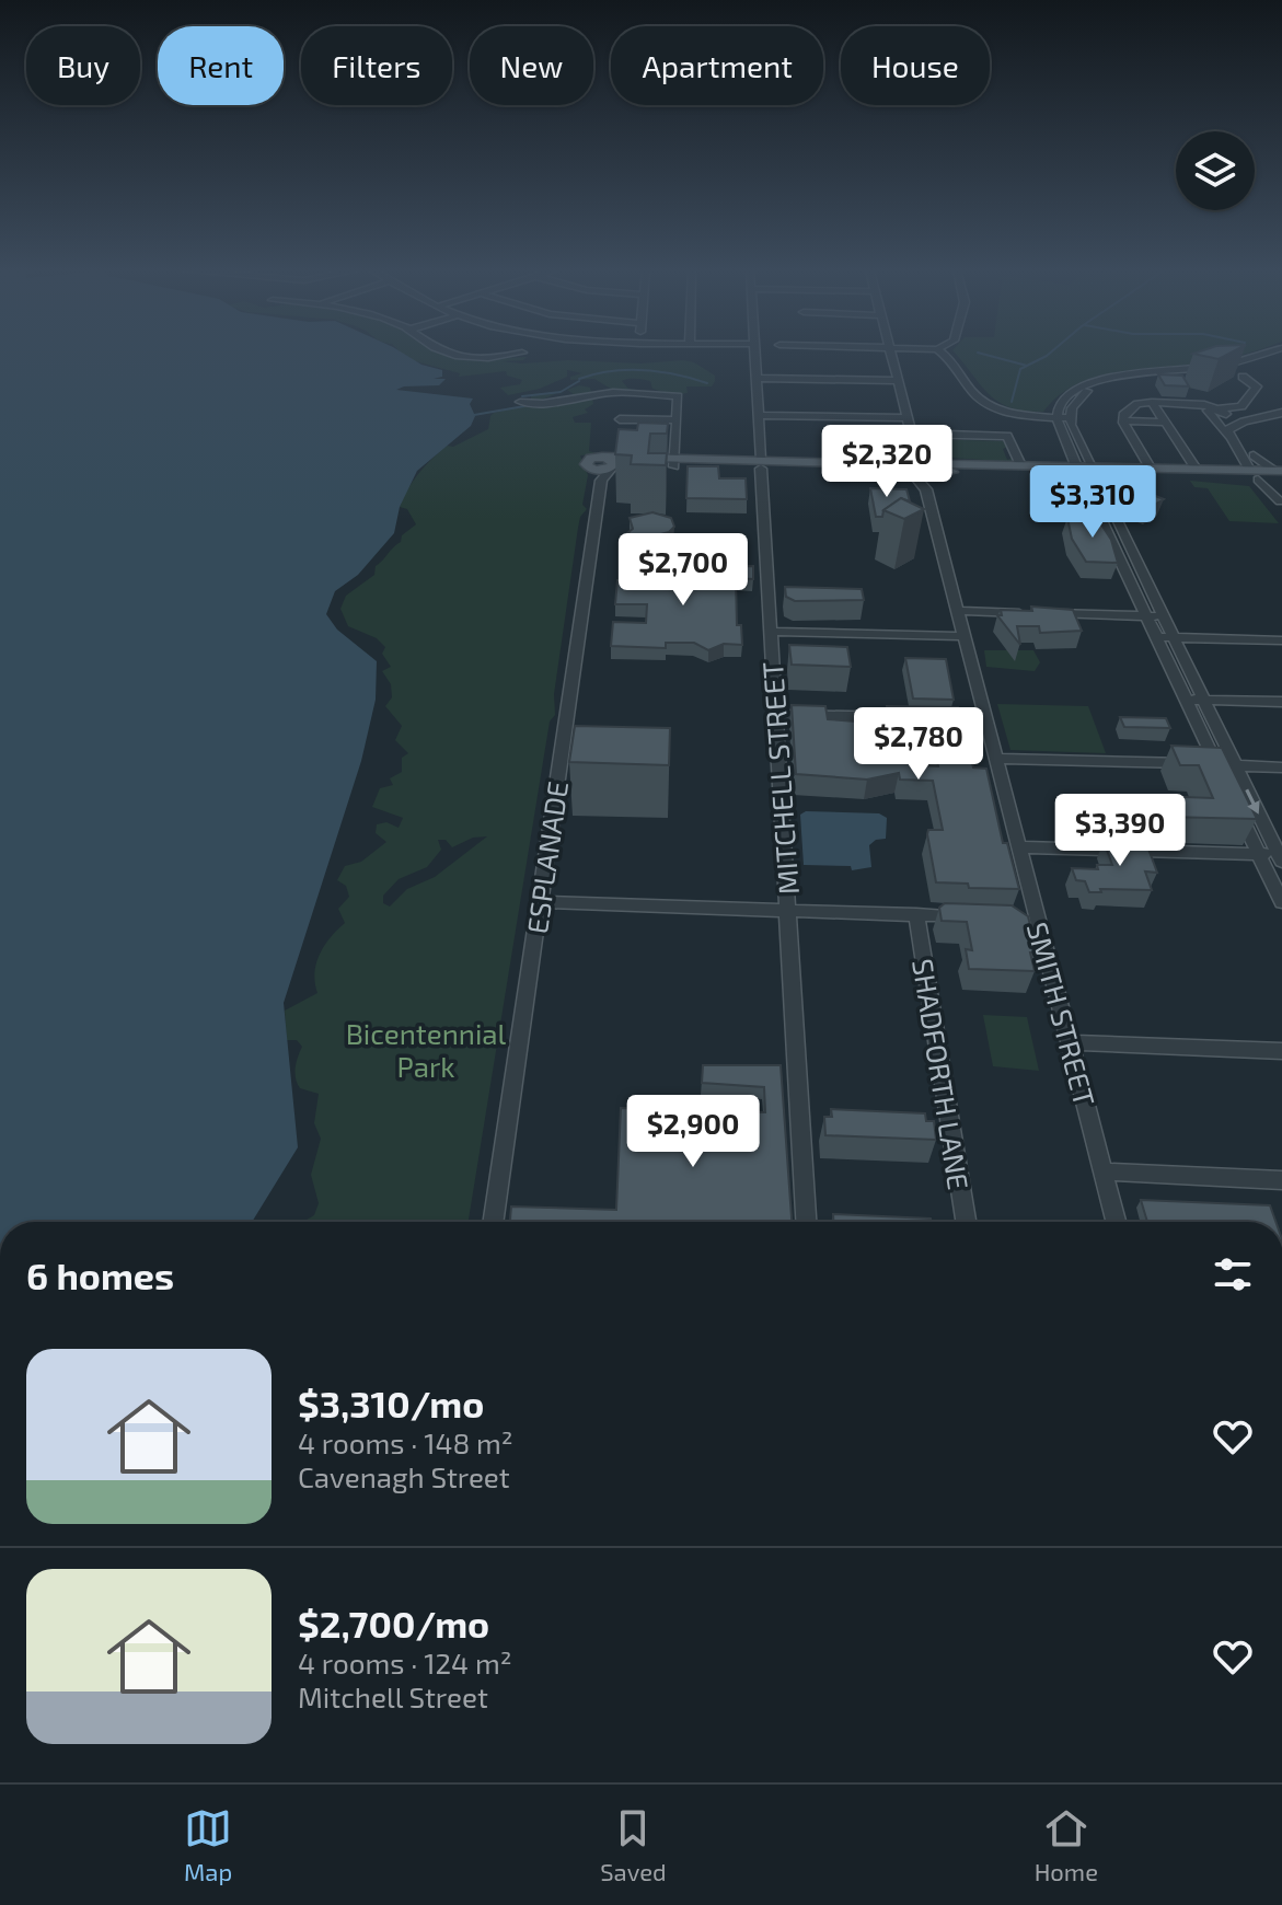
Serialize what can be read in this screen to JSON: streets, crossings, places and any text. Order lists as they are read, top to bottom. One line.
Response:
{"streets":{"street":["MITCHELL STREET","ESPLANADE","SMITH STREET","SHADFORTH LANE"]},"parks":["Bicentennial Park"],"page":{"chip":["Buy","Rent","Filters","New","Apartment","House"],"price":["$2,320","$3,310","$2,700","$2,780","$3,390","$2,900"],"heading":"6 homes","list":[{"name":"$3,310/mo","note":"4 rooms · 148 m² · Cavenagh Street"},{"name":"$2,700/mo","note":"4 rooms · 124 m² · Mitchell Street"}],"tabs":["Map","Saved","Home"]}}
